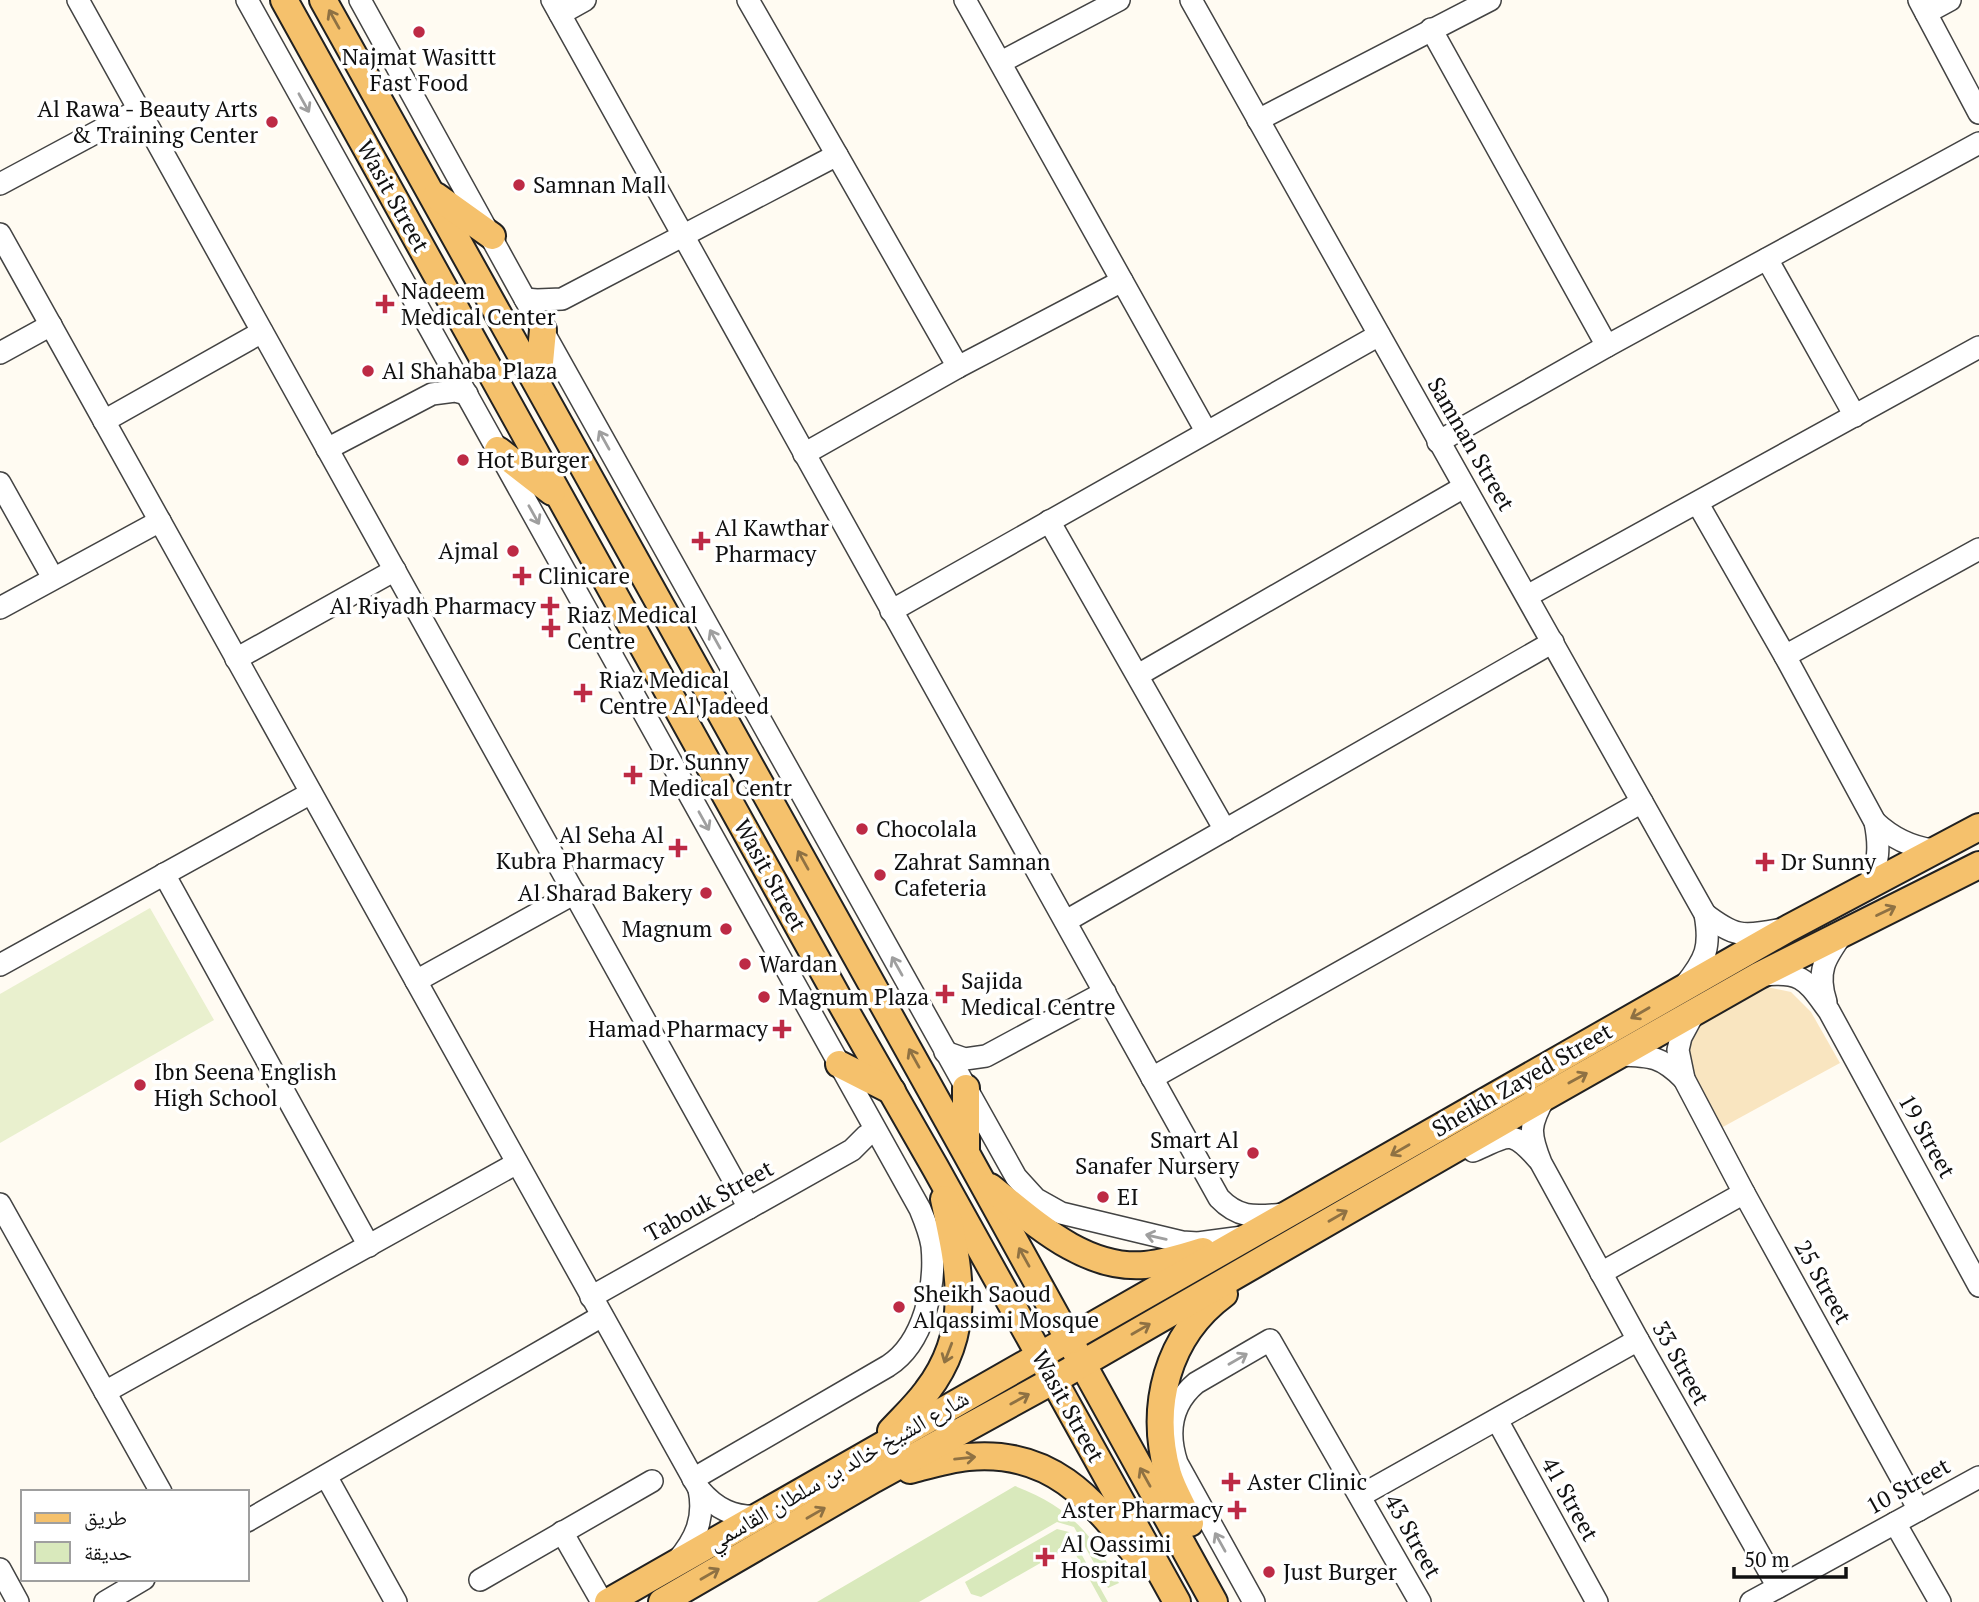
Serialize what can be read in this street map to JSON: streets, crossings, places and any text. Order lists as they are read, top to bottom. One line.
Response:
{"streets":{"main road":["Wasit Street","Sheikh Zayed Street","شارع الشيخ خالد بن سلطان القاسمي"],"street":["Samnan Street","19 Street","Tabouk Street","25 Street","33 Street","10 Street","41 Street","43 Street"]},"crossings":[["Wasit Street","Sheikh Zayed Street"],["Wasit Street","شارع الشيخ خالد بن سلطان القاسمي"],["Samnan Street","Sheikh Zayed Street"],["Sheikh Zayed Street","25 Street"],["Sheikh Zayed Street","33 Street"],["Sheikh Zayed Street","شارع الشيخ خالد بن سلطان القاسمي"],["25 Street","33 Street"],["25 Street","10 Street"],["33 Street","10 Street"]],"places":{"other":["Najmat Wasittt Fast Food","Al Rawa - Beauty Arts & Training Center","Samnan Mall","Al Shahaba Plaza","Hot Burger","Ajmal","Chocolala","Zahrat Samnan Cafeteria","Al Sharad Bakery","Magnum","Wardan","Magnum Plaza","Ibn Seena English High School","Smart Al Sanafer Nursery","EI","Sheikh Saoud Alqassimi Mosque","Just Burger"],"health":["Nadeem Medical Center","Al Kawthar Pharmacy","Clinicare","Al Riyadh Pharmacy","Riaz Medical Centre","Riaz Medical Centre Al Jadeed","Dr. Sunny Medical Centr","Al Seha Al Kubra Pharmacy","Dr Sunny","Sajida Medical Centre","Hamad Pharmacy","Aster Clinic","Aster Pharmacy","Al Qassimi Hospital"]},"legend":["طريق","حديقة"],"scale_bar":"50 m"}
